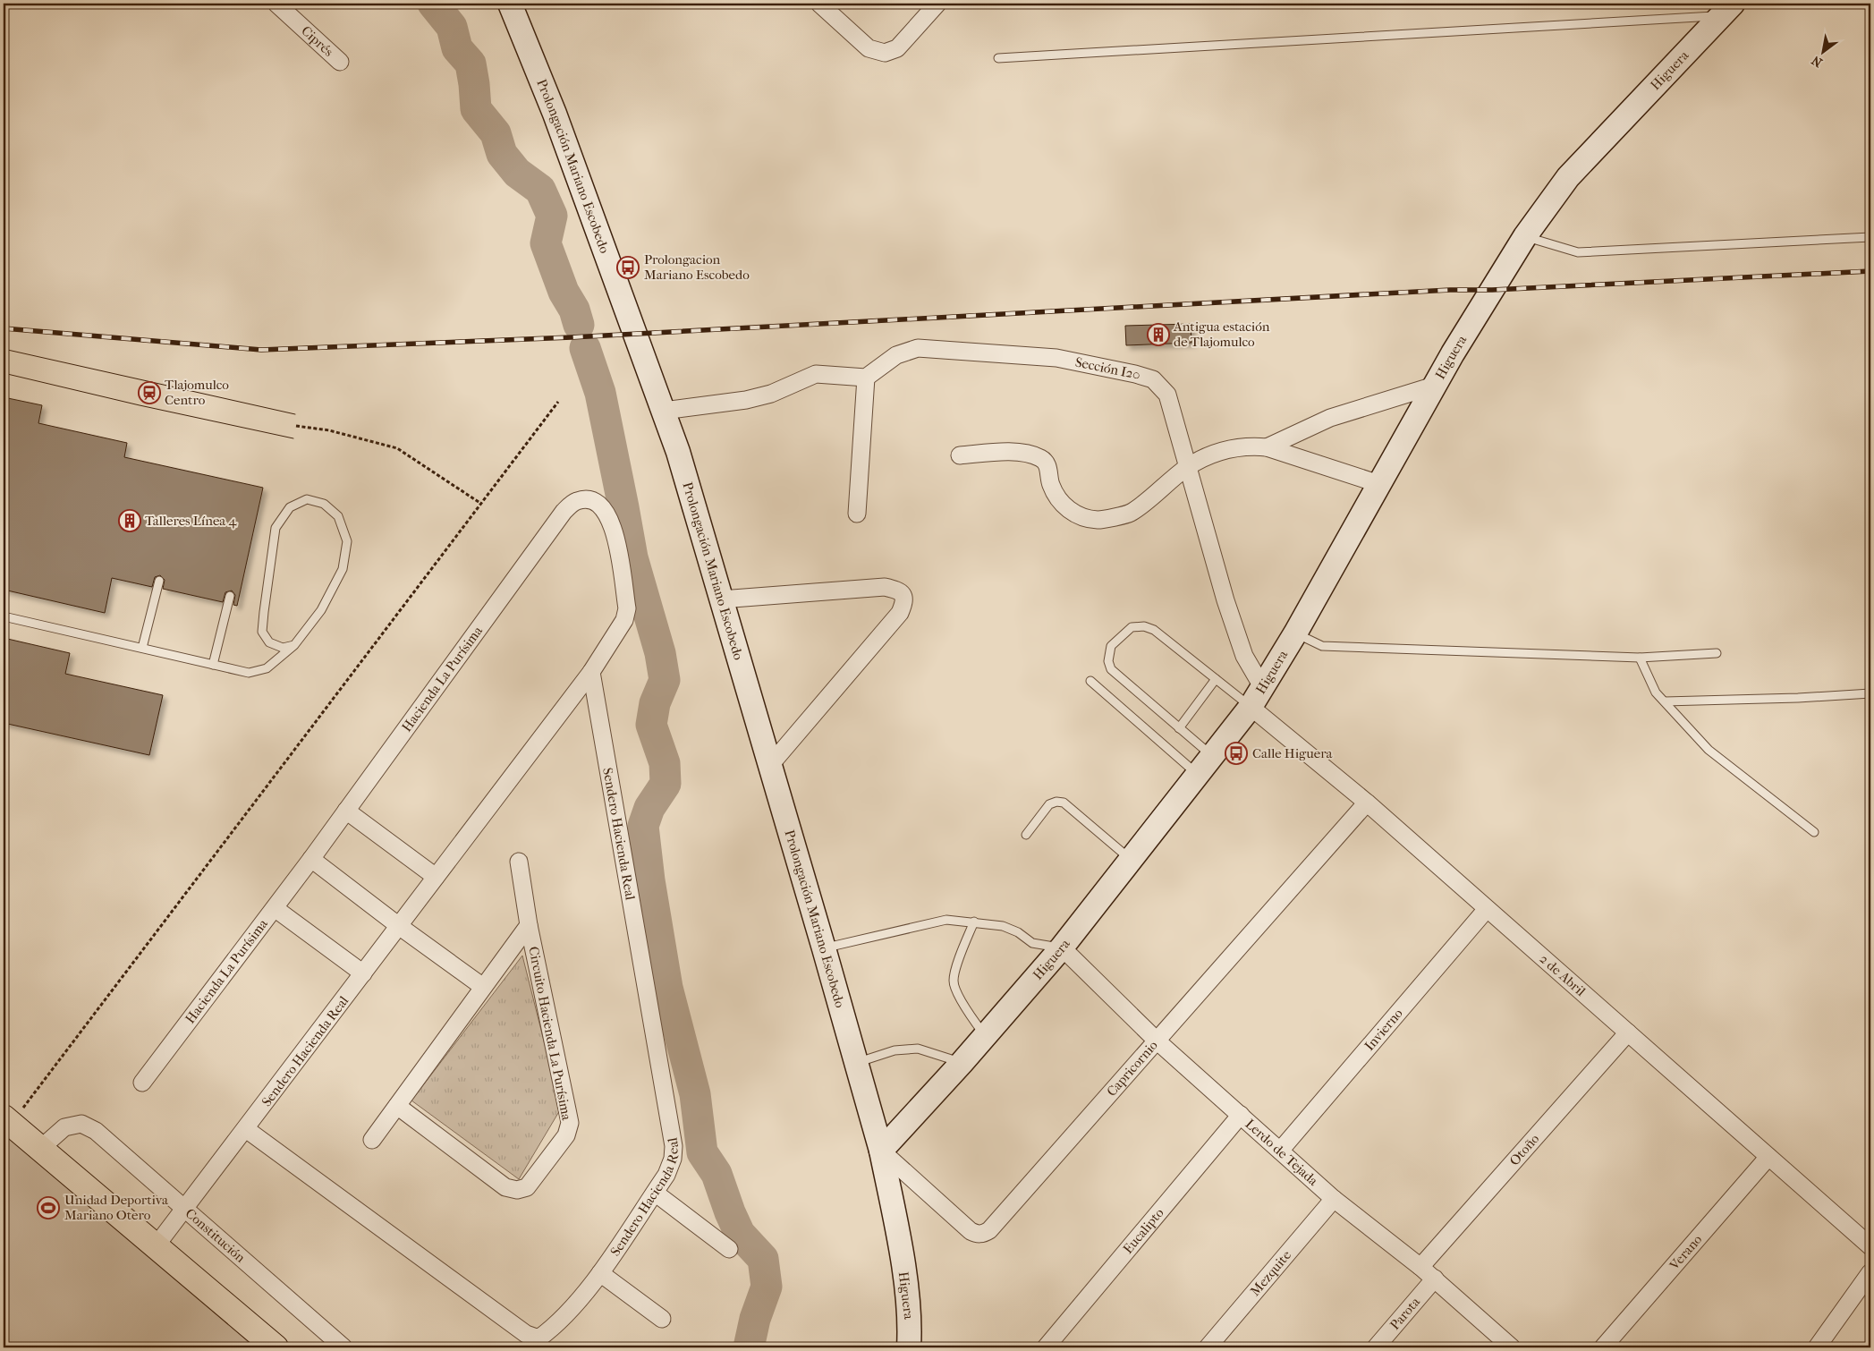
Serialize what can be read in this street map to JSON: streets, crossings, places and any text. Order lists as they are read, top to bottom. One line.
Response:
{"streets":{"main road":["Higuera","Prolongación Mariano Escobedo"],"street":["Ciprés","Sección I20","Hacienda La Purísima","Sendero Hacienda Real","2 de Abril","Invierno","Circuito Hacienda La Purísima","Capricornio","Otoño","Lerdo de Tejada","Eucalipto","Constitución","Verano","Mezquite","Parota"]},"crossings":[["Higuera","Prolongación Mariano Escobedo"],["Higuera","Sección I20"],["Higuera","2 de Abril"],["Higuera","Capricornio"],["Higuera","Lerdo de Tejada"],["Prolongación Mariano Escobedo","Capricornio"],["Hacienda La Purísima","Sendero Hacienda Real"],["Sendero Hacienda Real","Constitución"],["2 de Abril","Invierno"],["2 de Abril","Capricornio"],["2 de Abril","Otoño"],["2 de Abril","Verano"],["Invierno","Lerdo de Tejada"],["Capricornio","Lerdo de Tejada"],["Otoño","Lerdo de Tejada"],["Lerdo de Tejada","Eucalipto"],["Lerdo de Tejada","Mezquite"],["Lerdo de Tejada","Parota"]],"places":{"bus stop":["Prolongacion Mariano Escobedo","Calle Higuera"],"building":["Antigua estación de Tlajomulco","Talleres Línea 4"],"station":["Tlajomulco Centro"],"sports":["Unidad Deportiva Mariano Otero"]},"north":"bottom left"}
